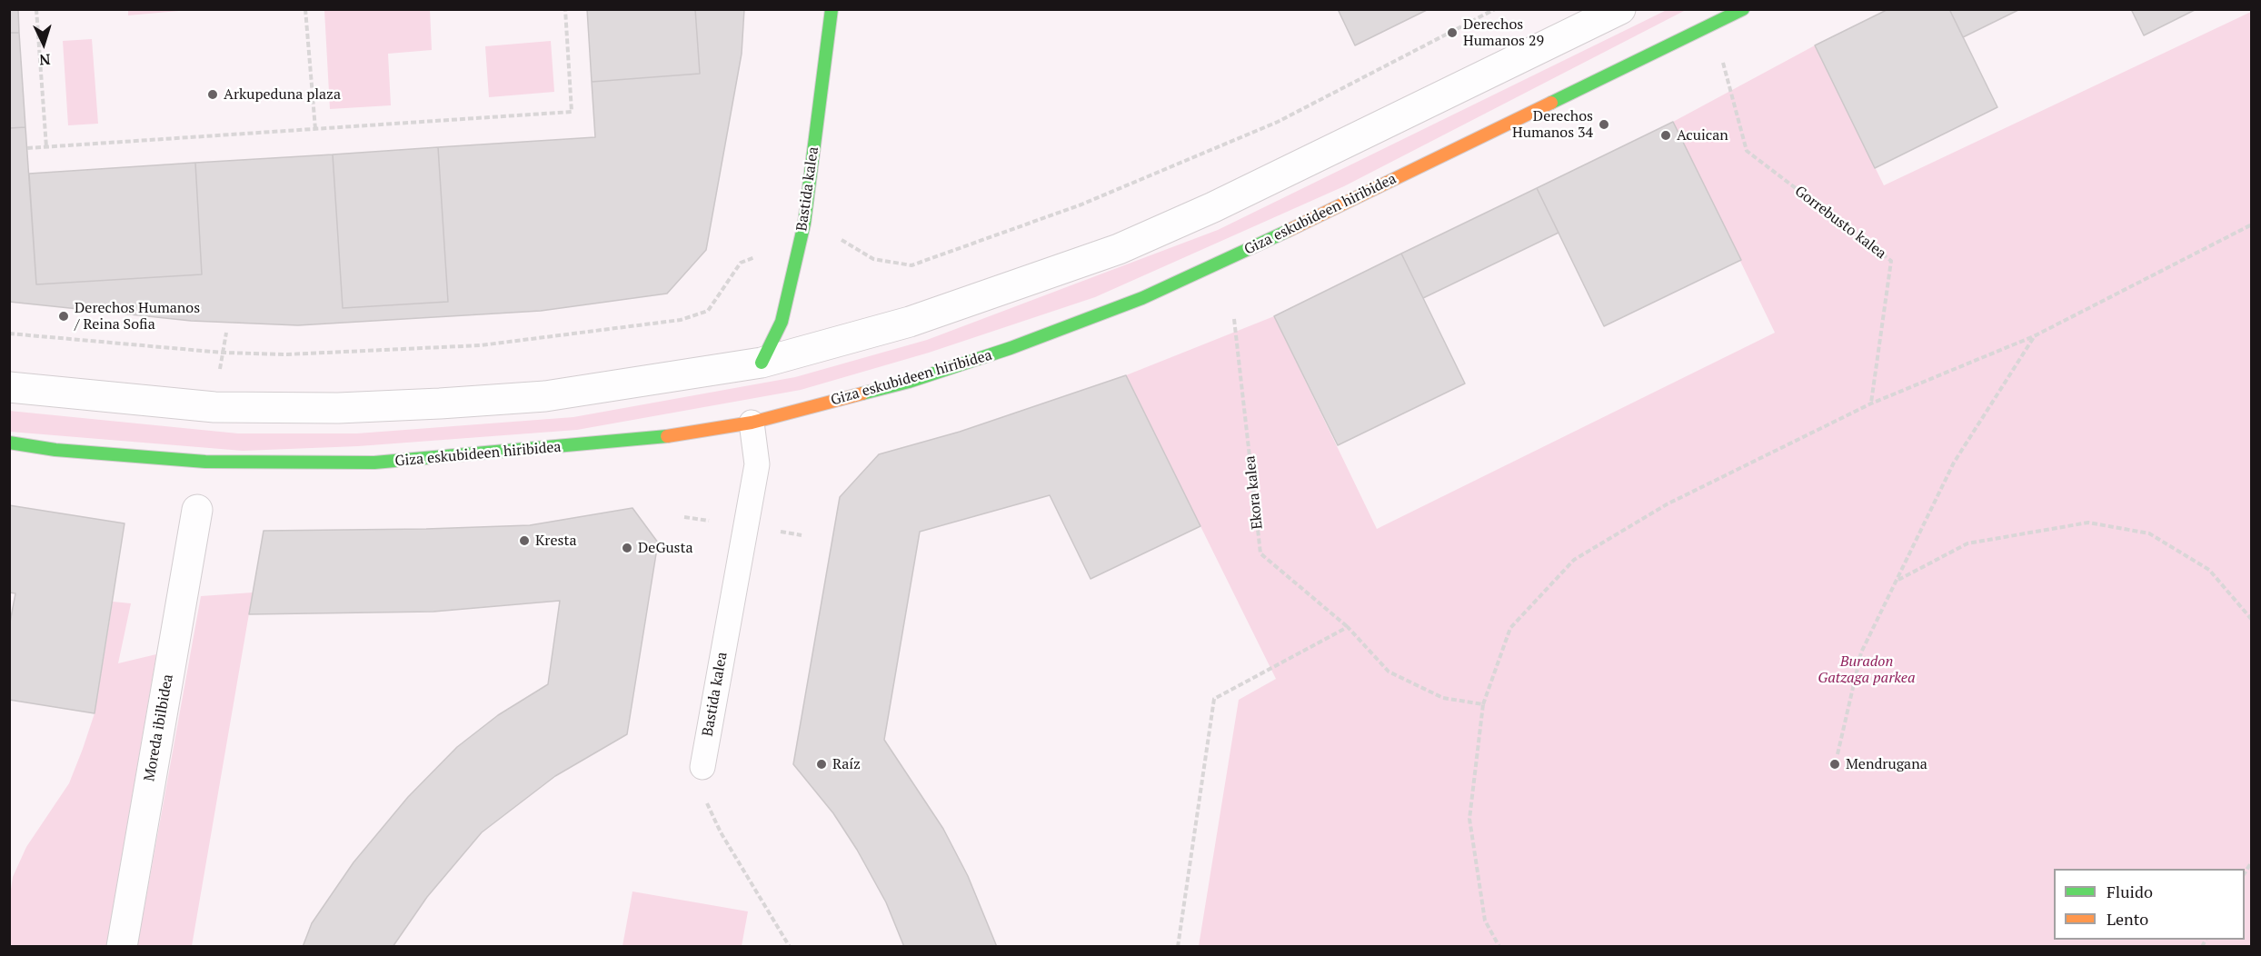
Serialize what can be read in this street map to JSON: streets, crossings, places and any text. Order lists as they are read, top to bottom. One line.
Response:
{"streets":{"street":["Bastida kalea","Giza eskubideen hiribidea","Moreda ibilbidea"],"path":["Gorrebusto kalea","Ekora kalea"]},"crossings":[["Bastida kalea","Giza eskubideen hiribidea"]],"parks":["Buradon Gatzaga parkea"],"places":["Derechos Humanos 29","Arkupeduna plaza","Derechos Humanos 34","Acuican","Derechos Humanos / Reina Sofia","Kresta","DeGusta","Raíz","Mendrugana"],"legend":["Fluido","Lento"],"north":"bottom"}
